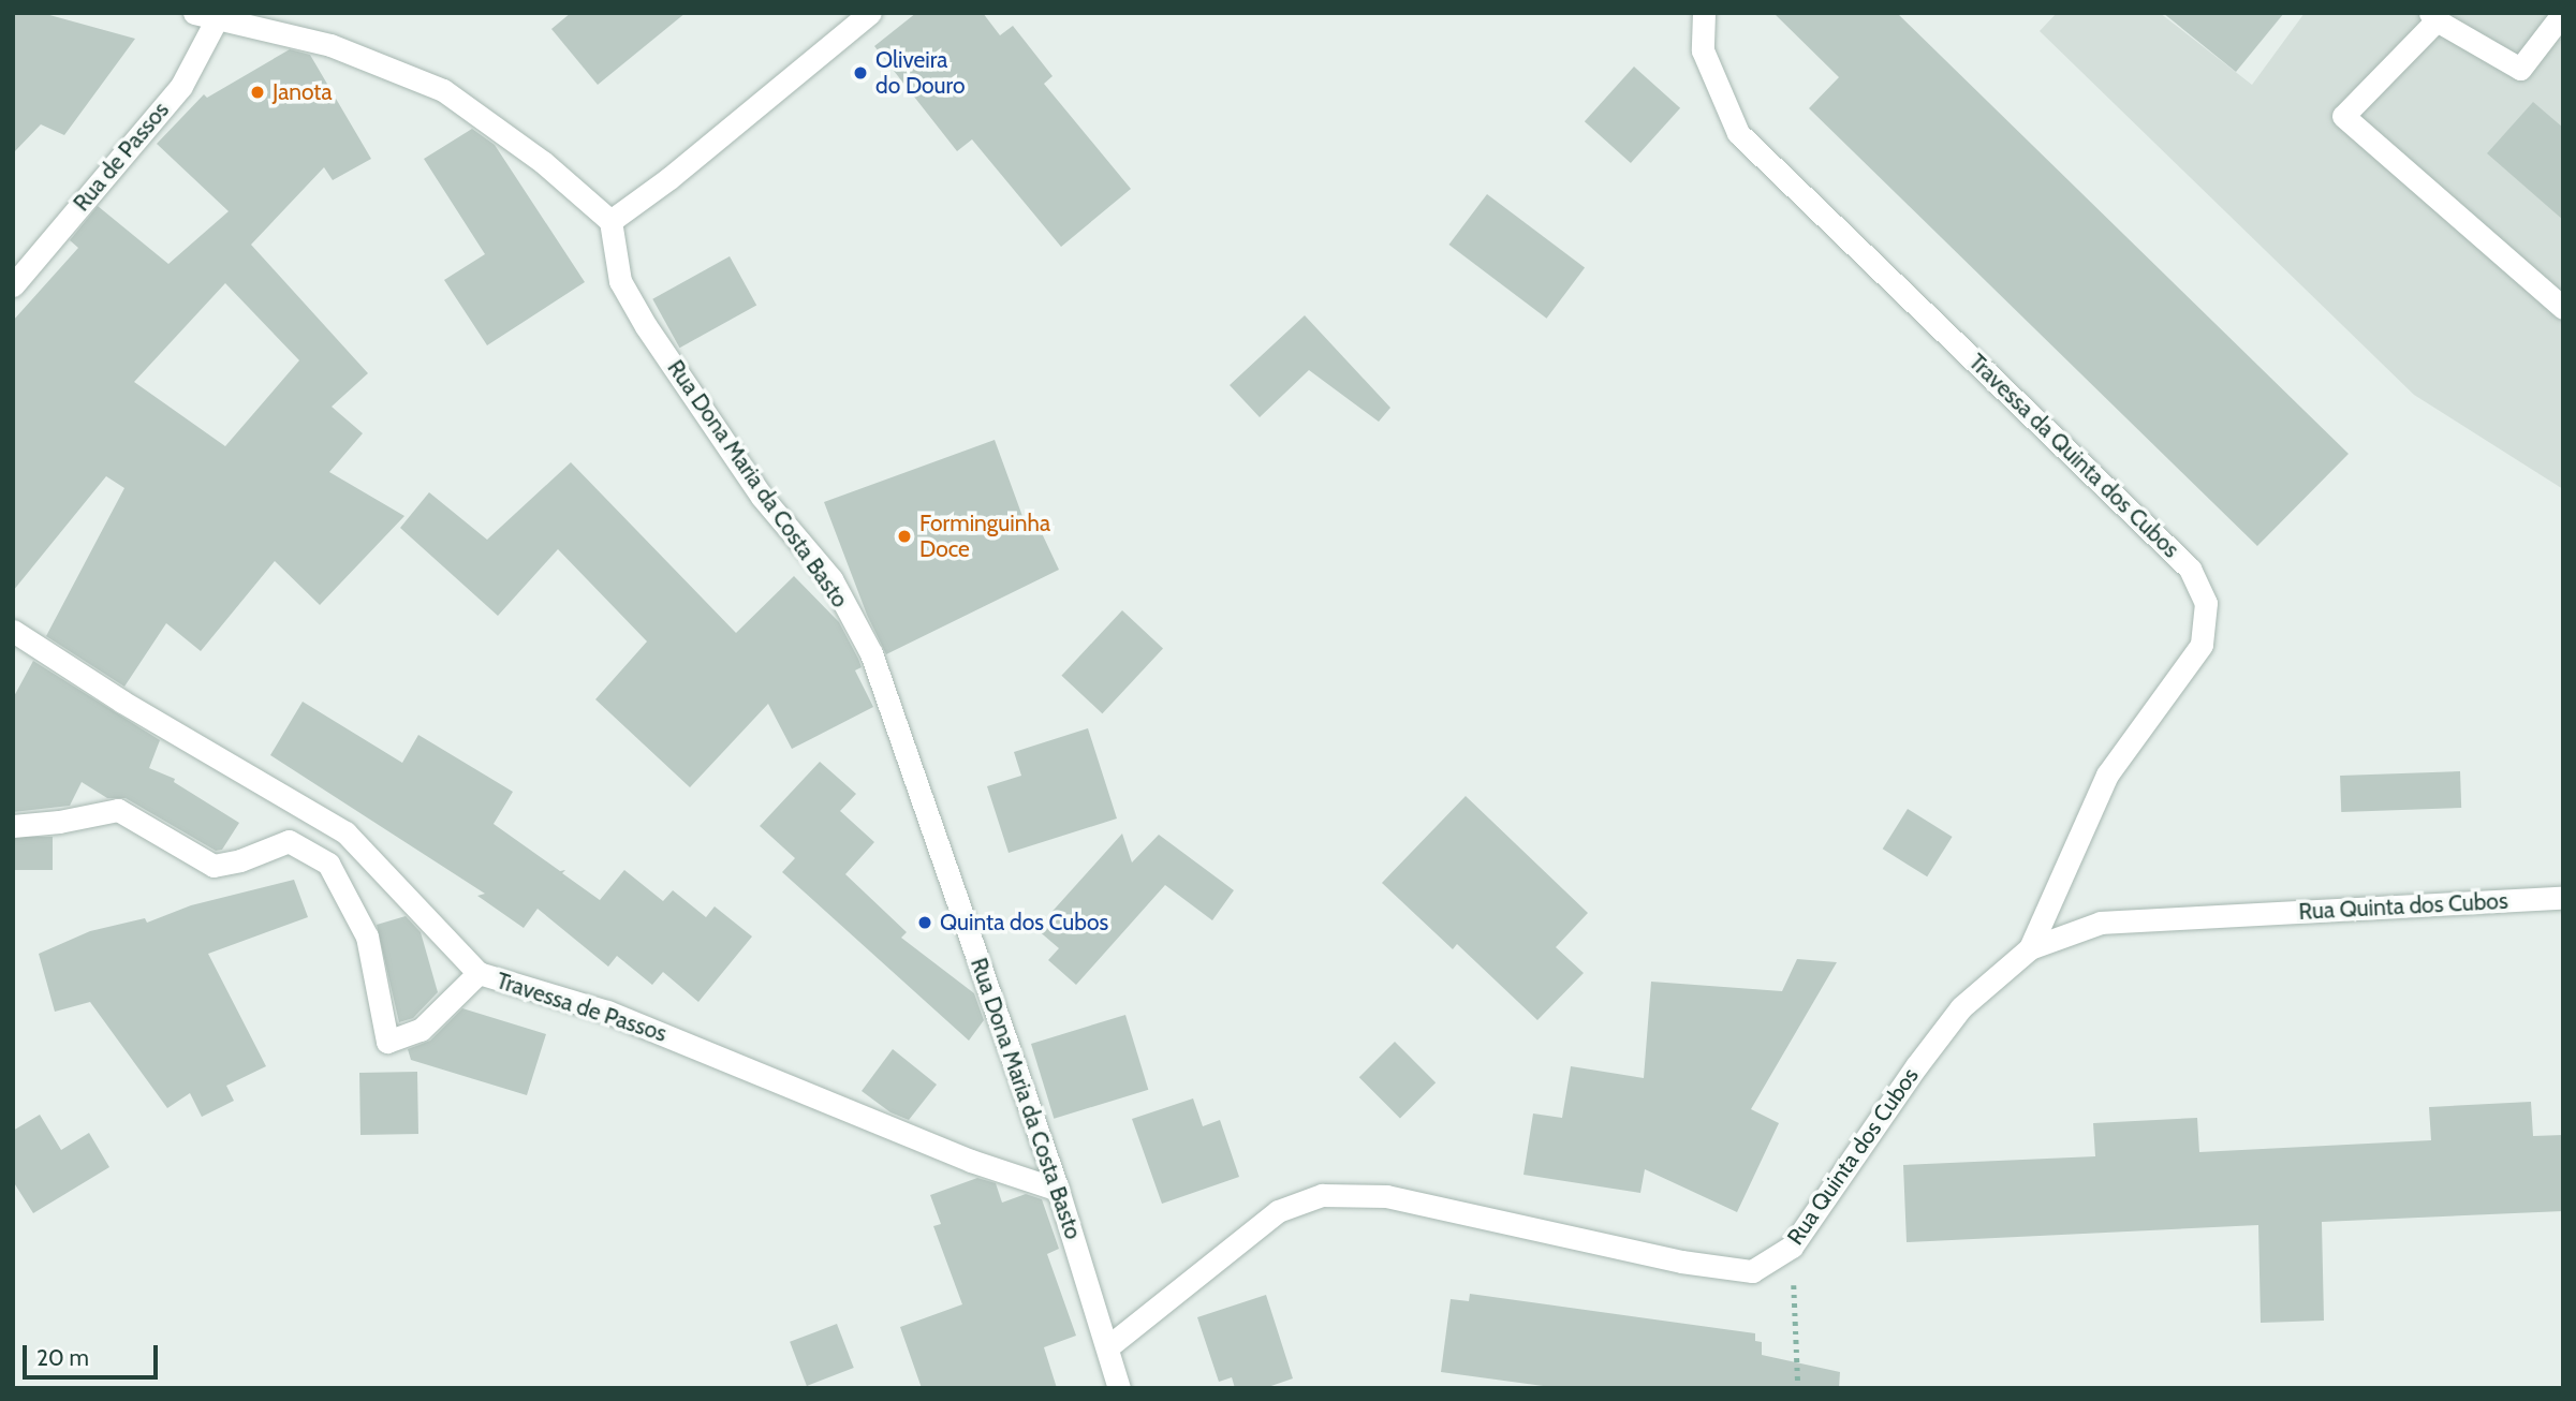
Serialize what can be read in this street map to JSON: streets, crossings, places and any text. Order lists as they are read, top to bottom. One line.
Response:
{"streets":{"street":["Rua de Passos","Travessa da Quinta dos Cubos","Rua Dona Maria da Costa Basto","Rua Quinta dos Cubos","Travessa de Passos"]},"crossings":[["Travessa da Quinta dos Cubos","Rua Quinta dos Cubos"],["Rua Dona Maria da Costa Basto","Rua Quinta dos Cubos"],["Rua Dona Maria da Costa Basto","Travessa de Passos"]],"places":["Oliveira do Douro","Janota","Forminguinha Doce","Quinta dos Cubos"],"scale_bar":"20 m"}
